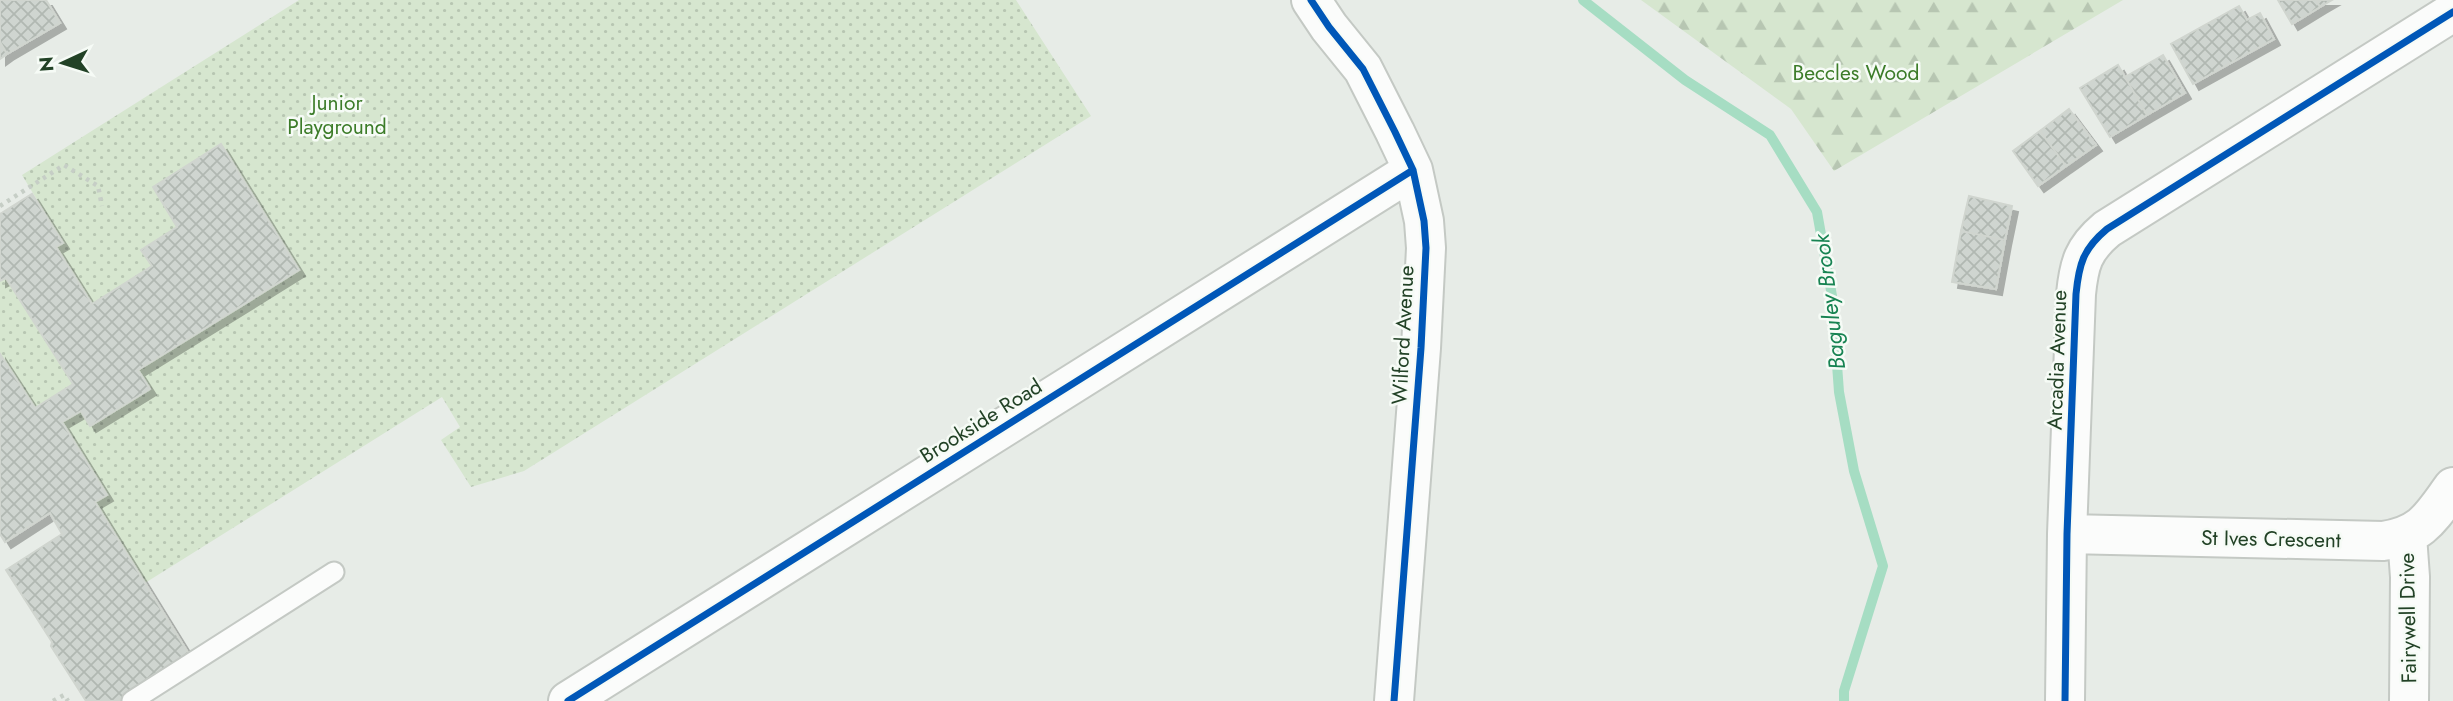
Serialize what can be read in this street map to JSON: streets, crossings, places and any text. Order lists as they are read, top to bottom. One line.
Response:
{"streets":{"street":["Wilford Avenue","Arcadia Avenue","Brookside Road","St Ives Crescent","Fairywell Drive"]},"crossings":[["Wilford Avenue","Brookside Road"],["Arcadia Avenue","St Ives Crescent"],["St Ives Crescent","Fairywell Drive"]],"water":["Baguley Brook"],"parks":["Beccles Wood","Junior Playground"],"north":"left"}
